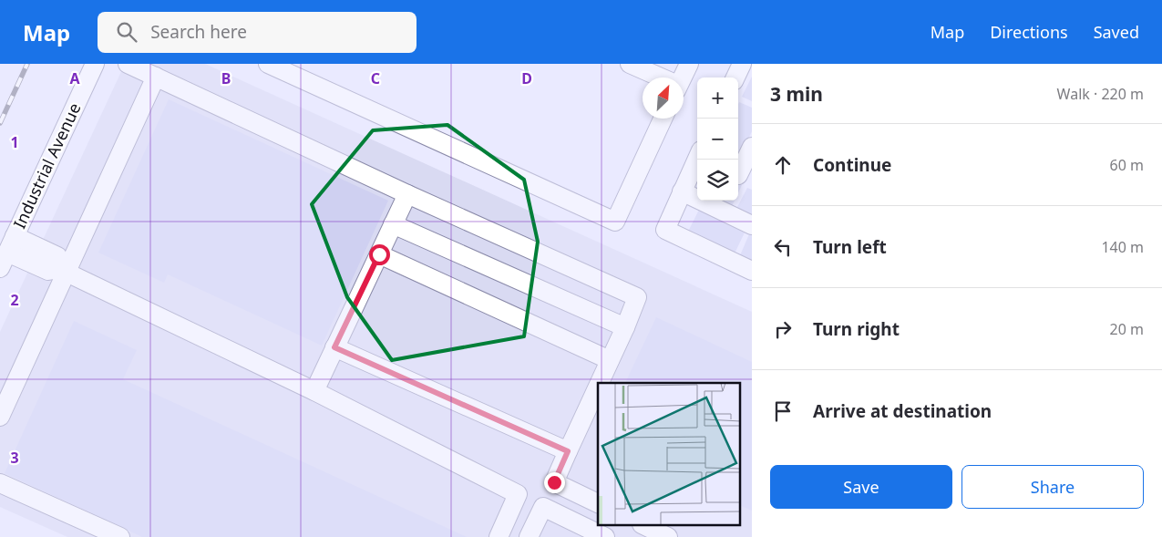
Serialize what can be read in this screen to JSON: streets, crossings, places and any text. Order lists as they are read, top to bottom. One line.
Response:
{"streets":{"street":["Industrial Avenue"]},"north":"top right","page":{"header":"Map","search":"Search here","nav":["Map","Directions","Saved"],"heading":["3 min","Walk · 220 m"],"map_buttons":["+","−"],"list":[["Continue","60 m"],["Turn left","140 m"],["Turn right","20 m"],"Arrive at destination"],"buttons":["Save","Share"]},"grid":{"columns":["A","B","C","D"],"rows":["1","2","3"]}}
